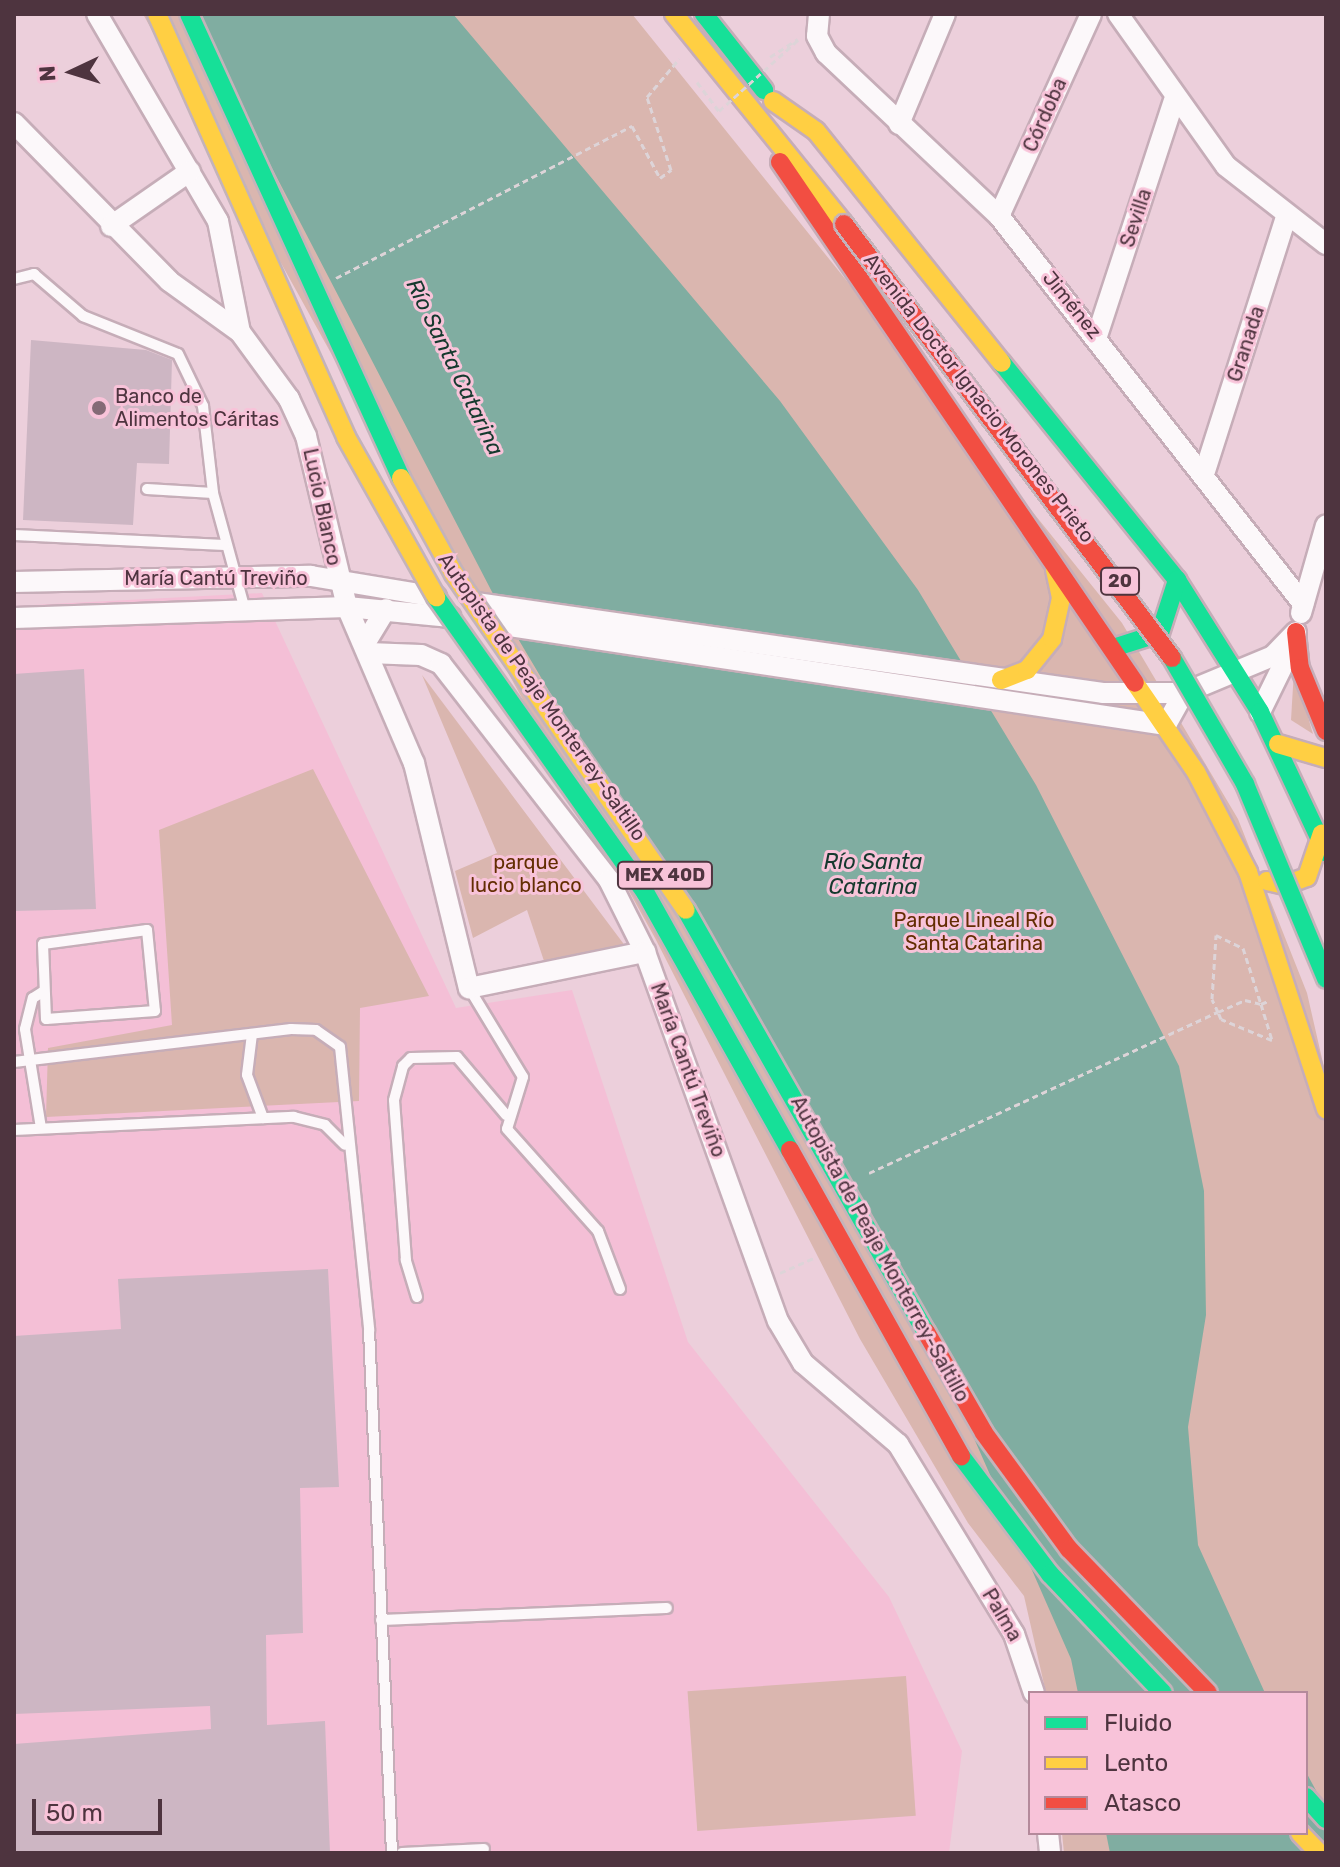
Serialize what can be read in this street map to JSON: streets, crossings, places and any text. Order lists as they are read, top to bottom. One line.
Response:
{"streets":{"main road":["Avenida Doctor Ignacio Morones Prieto","20","Autopista de Peaje Monterrey-Saltillo","MEX 40D"],"street":["Córdoba","Sevilla","Jiménez","Granada","Lucio Blanco","María Cantú Treviño","Palma"]},"crossings":[["Córdoba","Jiménez"],["Sevilla","Jiménez"],["Jiménez","Granada"],["Avenida Doctor Ignacio Morones Prieto","20"],["Lucio Blanco","María Cantú Treviño"],["María Cantú Treviño","20"],["María Cantú Treviño","Palma"]],"water":["Río Santa Catarina"],"parks":["parque lucio blanco","Parque Lineal Río Santa Catarina"],"places":["Banco de Alimentos Cáritas"],"legend":["Fluido","Lento","Atasco"],"scale_bar":"50 m","north":"left"}
